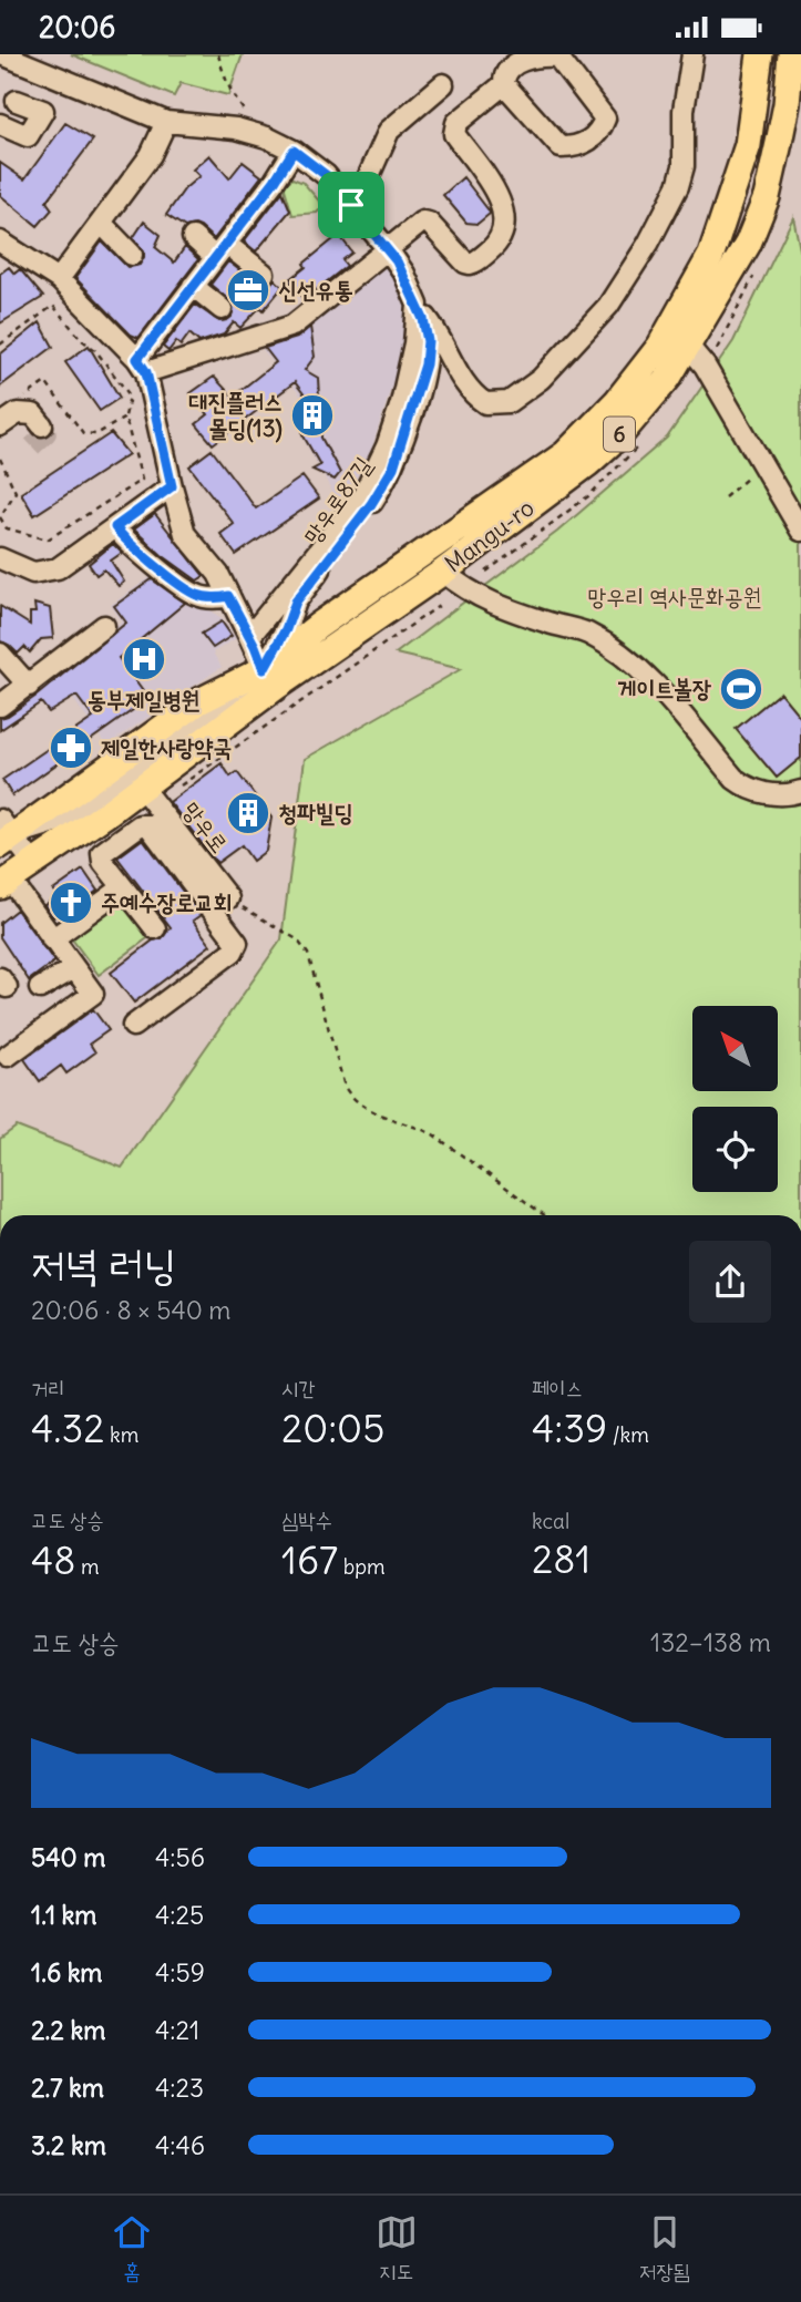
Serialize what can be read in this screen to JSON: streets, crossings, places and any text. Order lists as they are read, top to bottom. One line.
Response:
{"streets":{"main road":["6","Mangu-ro"],"street":["망우로87길","망우로"]},"crossings":[["망우로87길","Mangu-ro"],["Mangu-ro","망우로"]],"parks":["망우리 역사문화공원"],"places":{"office":["신선유통"],"building":["대진플러스 몰딩(13)","청파빌딩"],"hospital":["동부제일병원"],"sports":["게이트볼장"],"pharmacy":["제일한사랑약국"],"church":["주예수장로교회"]},"north":"top left","page":{"status":"20:06","heading":["저녁 러닝","20:06 · 8 × 540 m"],"stats":[["거리","4.32 km"],["시간","20:05"],["페이스","4:39 /km"],["고도 상승","48 m"],["심박수","167 bpm"],["kcal","281"]],"chart":["고도 상승","132–138 m"],"list":[{"name":"540 m","note":"4:56"},{"name":"1.1 km","note":"4:25"},{"name":"1.6 km","note":"4:59"},{"name":"2.2 km","note":"4:21"},{"name":"2.7 km","note":"4:23"},{"name":"3.2 km","note":"4:46"}],"tabs":["홈","지도","저장됨"]}}
